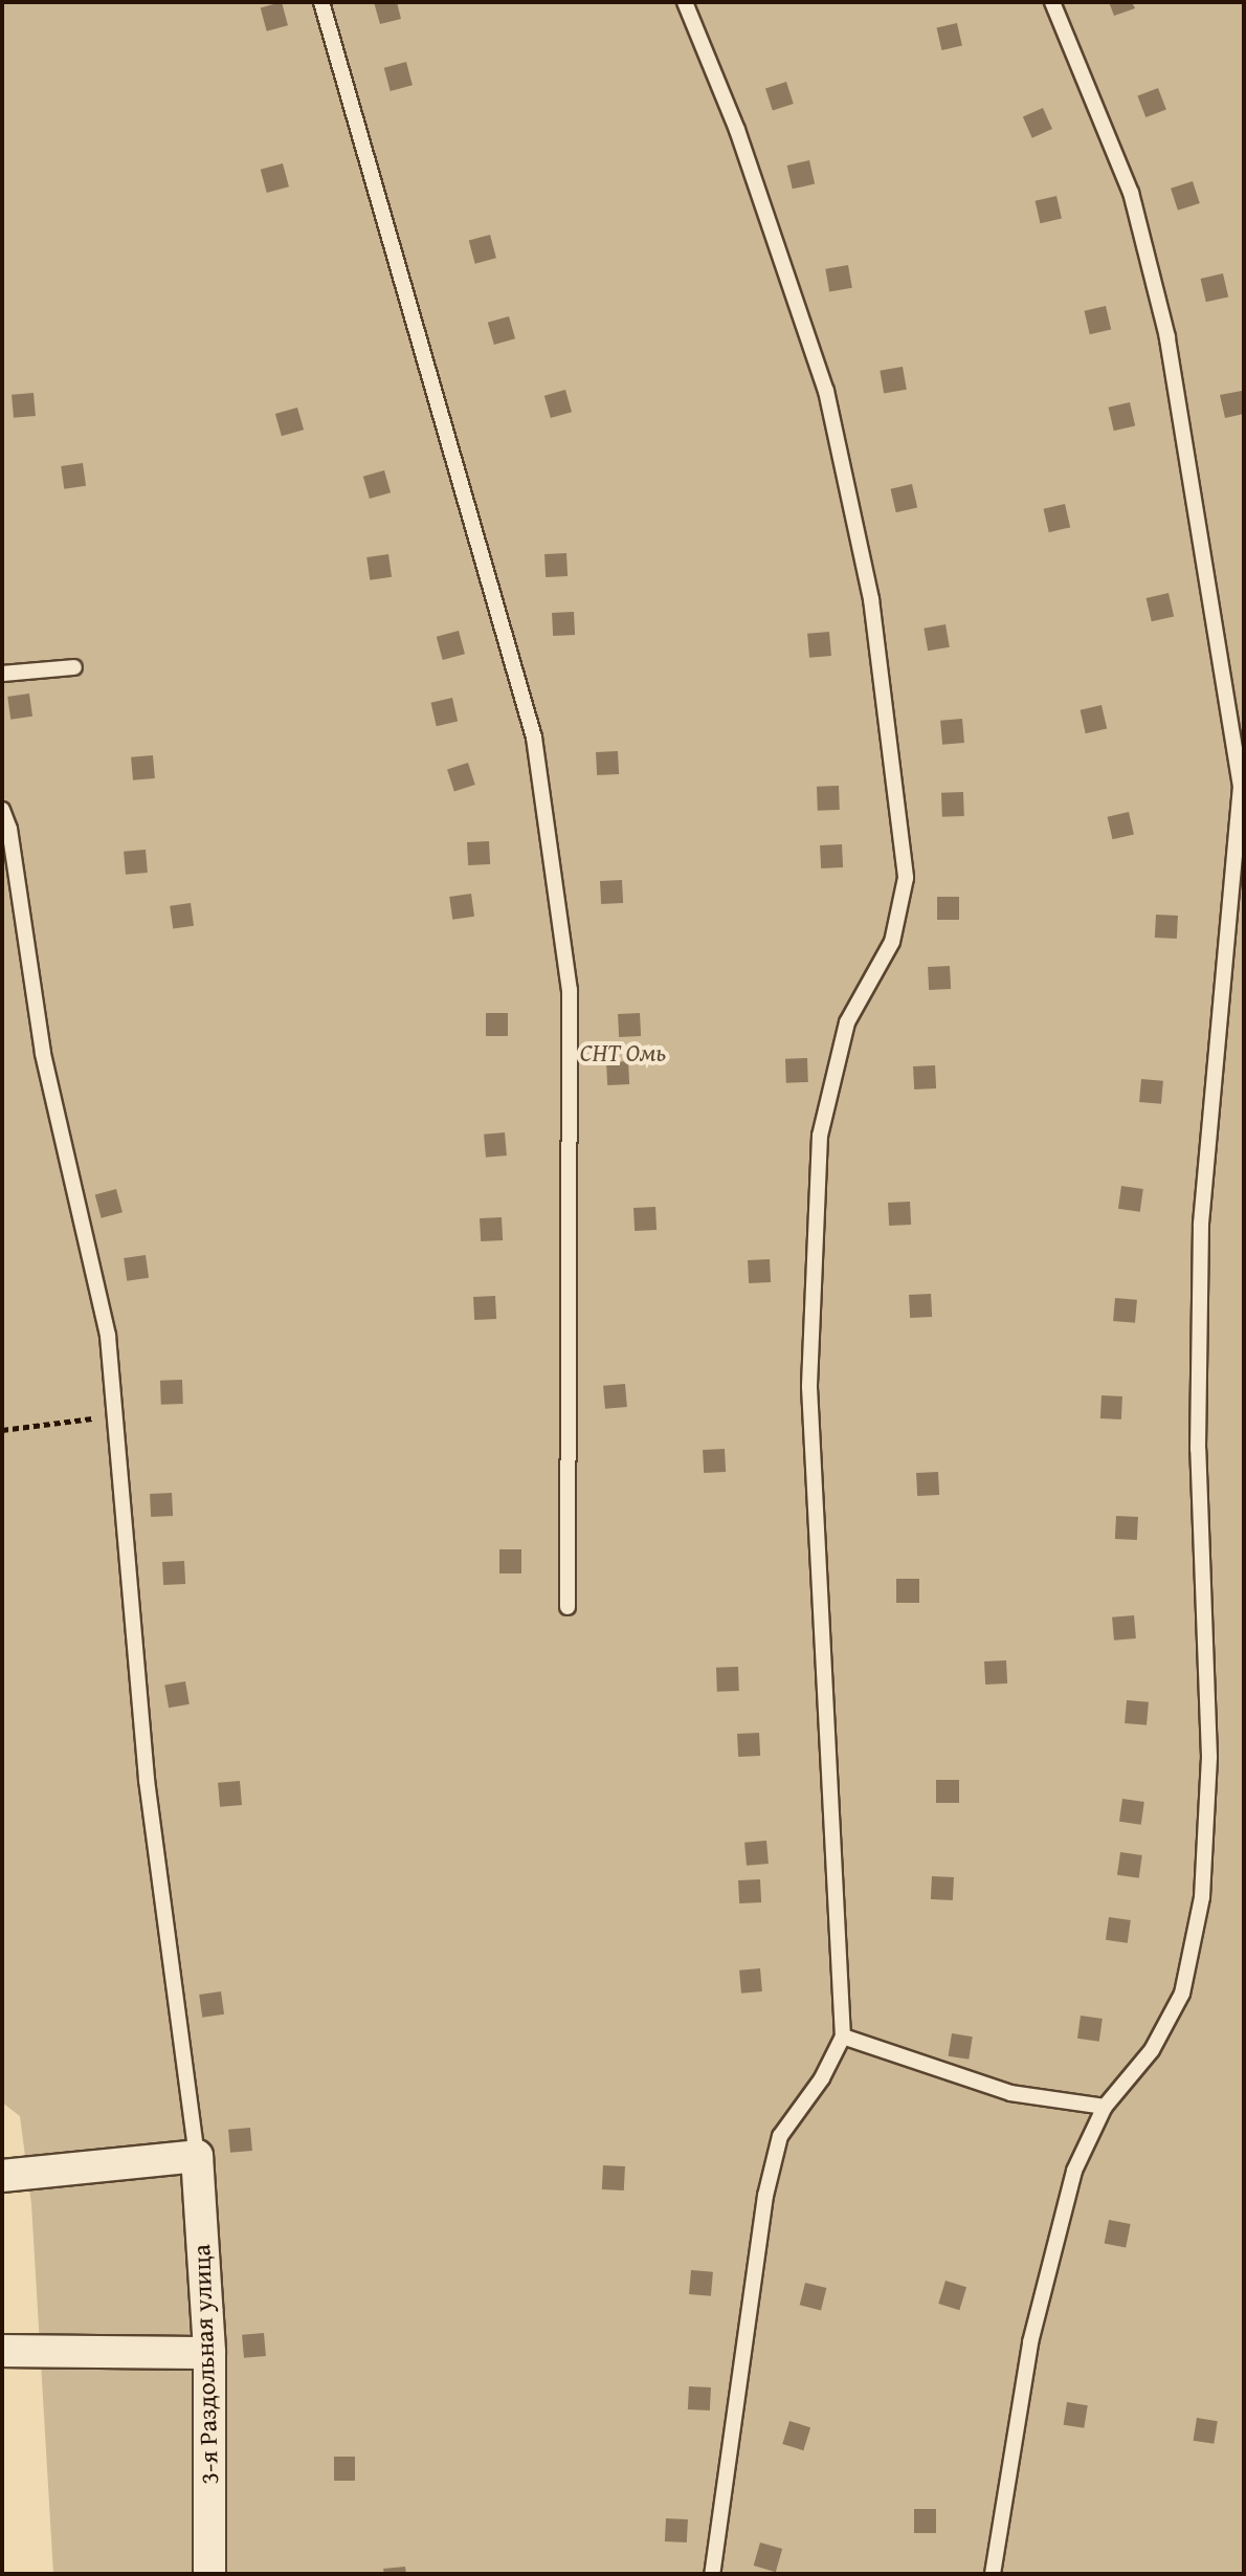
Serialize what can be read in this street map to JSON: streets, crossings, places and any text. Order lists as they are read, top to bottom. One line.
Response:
{"streets":{"street":["3-я Раздольная улица"]},"parks":["СНТ Омь"]}
